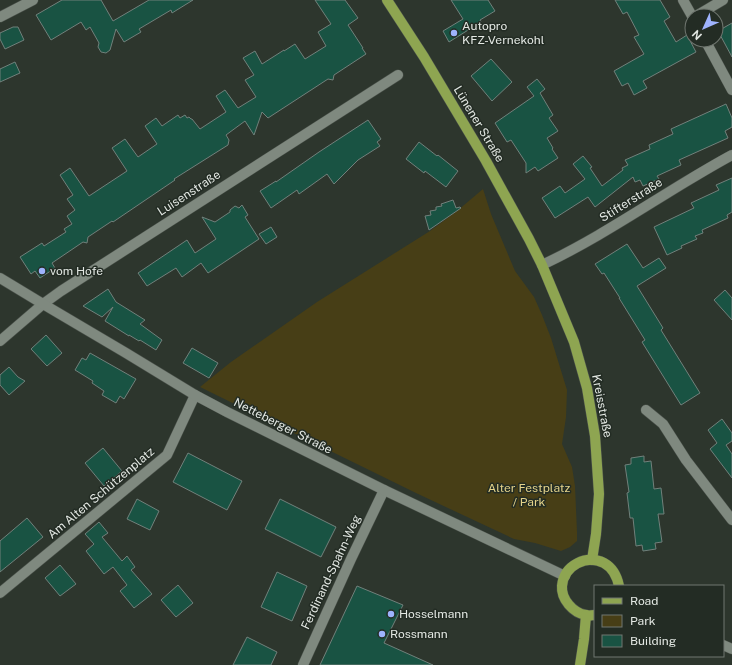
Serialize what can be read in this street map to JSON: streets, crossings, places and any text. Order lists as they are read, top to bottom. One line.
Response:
{"streets":{"main road":["Lünener Straße","Kreisstraße"],"street":["Luisenstraße","Stifterstraße","Netteberger Straße","Am Alten Schützenplatz","Ferdinand-Spahn-Weg"]},"crossings":[["Lünener Straße","Stifterstraße"],["Lünener Straße","Kreisstraße"],["Luisenstraße","Netteberger Straße"],["Stifterstraße","Kreisstraße"],["Netteberger Straße","Am Alten Schützenplatz"],["Netteberger Straße","Ferdinand-Spahn-Weg"]],"parks":["Alter Festplatz / Park"],"places":["Autopro KFZ-Vernekohl","vom Hofe","Hosselmann","Rossmann"],"legend":["Road","Park","Building"],"north":"bottom left"}
